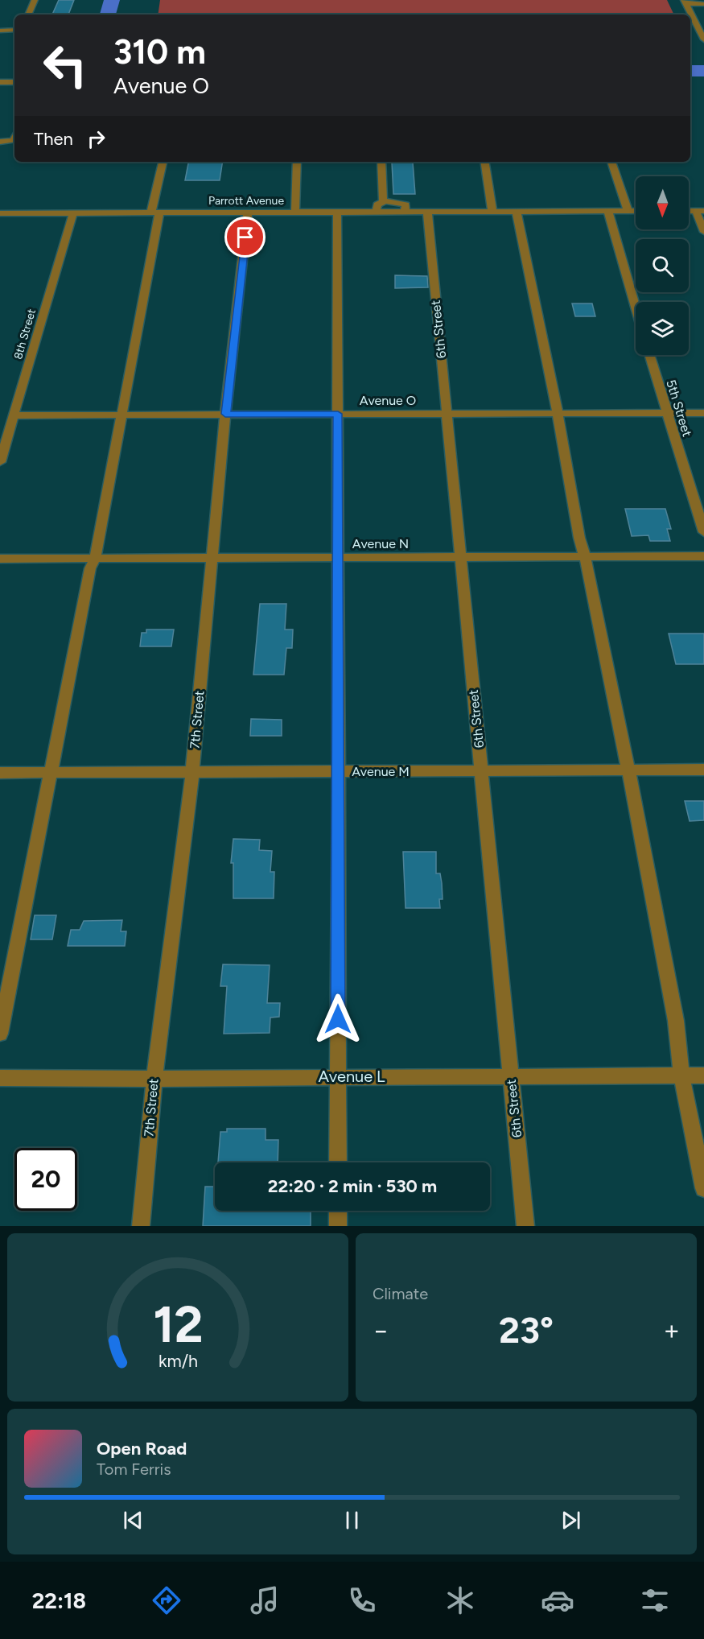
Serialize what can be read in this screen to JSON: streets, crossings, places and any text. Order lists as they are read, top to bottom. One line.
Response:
{"streets":{"street":["Parrott Avenue","6th Street","8th Street","Avenue O","5th Street","Avenue N","7th Street","Avenue M","Avenue L"]},"crossings":[["Parrott Avenue","6th Street"],["Parrott Avenue","8th Street"],["Parrott Avenue","7th Street"],["6th Street","Avenue O"],["6th Street","Avenue N"],["6th Street","Avenue M"],["6th Street","Avenue L"],["8th Street","Avenue O"],["Avenue O","5th Street"],["Avenue O","7th Street"],["Avenue N","7th Street"],["7th Street","Avenue M"],["7th Street","Avenue L"]],"north":"bottom","page":{"turn":["310 m","Avenue O"],"then":"Then","limit":"20","trip":"22:20 · 2 min · 530 m","tile":"Climate","heat":["−","23°","+"],"song":["Open Road","Tom Ferris"],"tabs":"22:18","gauge":["12","km/h"]}}
